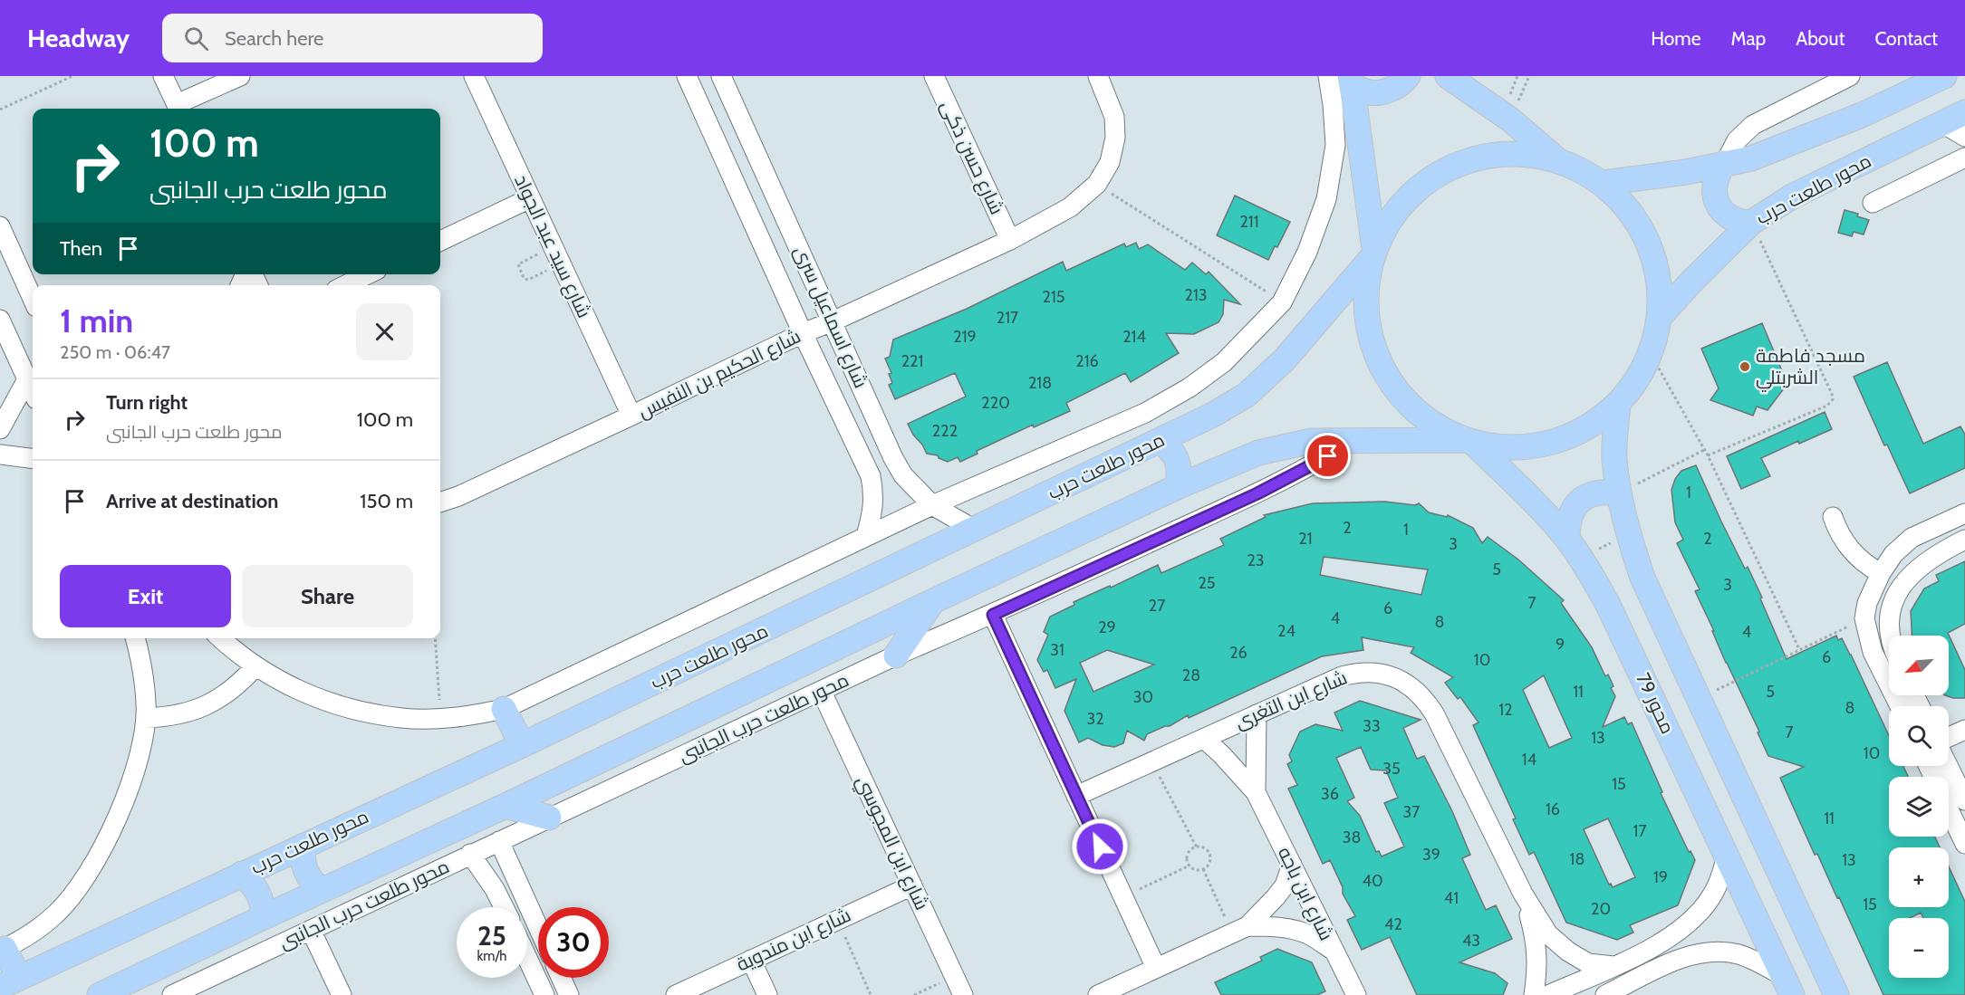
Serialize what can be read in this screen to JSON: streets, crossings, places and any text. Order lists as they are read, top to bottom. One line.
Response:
{"streets":{"main road":["محور طلعت حرب","محور 79"],"street":["شارع حسن ذكى","شارع سيد عبد الجواد","شارع اسماعيل سرى","شارع الحكيم بن النفيس","شارع ابن التغرى","محور طلعت حرب الجانبى","شارع ابن المجوسي","شارع ابن باجه","شارع ابن مندوية"]},"crossings":[["شارع حسن ذكى","شارع الحكيم بن النفيس"],["محور طلعت حرب","شارع اسماعيل سرى"],["شارع سيد عبد الجواد","شارع الحكيم بن النفيس"],["شارع اسماعيل سرى","شارع الحكيم بن النفيس"],["شارع ابن التغرى","شارع ابن باجه"],["محور طلعت حرب الجانبى","شارع ابن المجوسي"],["شارع ابن المجوسي","شارع ابن مندوية"]],"places":["مسجد فاطمة الشربتلي"],"house_numbers":["211","213","215","217","219","214","221","216","218","220","222","1","2","1","21","2","3","23","5","25","3","7","27","6","4","8","29","24","4","9","31","26","6","10","28","11","5","30","8","12","32","33","7","13","10","14","35","15","36","16","37","11","17","38","39","18","13","19","40","41","15","20","42","43"],"north":"bottom left","page":{"header":"Headway","search":"Search here","nav":["Home","Map","About","Contact"],"turn":["100 m","محور طلعت حرب الجانبى"],"then":"Then","heading":["1 min","250 m · 06:47"],"list":[{"name":"Turn right","note":"محور طلعت حرب الجانبى","value":"100 m"},{"name":"Arrive at destination","value":"150 m"}],"buttons":["Exit","Share"],"map_buttons":["+","−"],"speed":"25 km/h","limit":"30"}}
